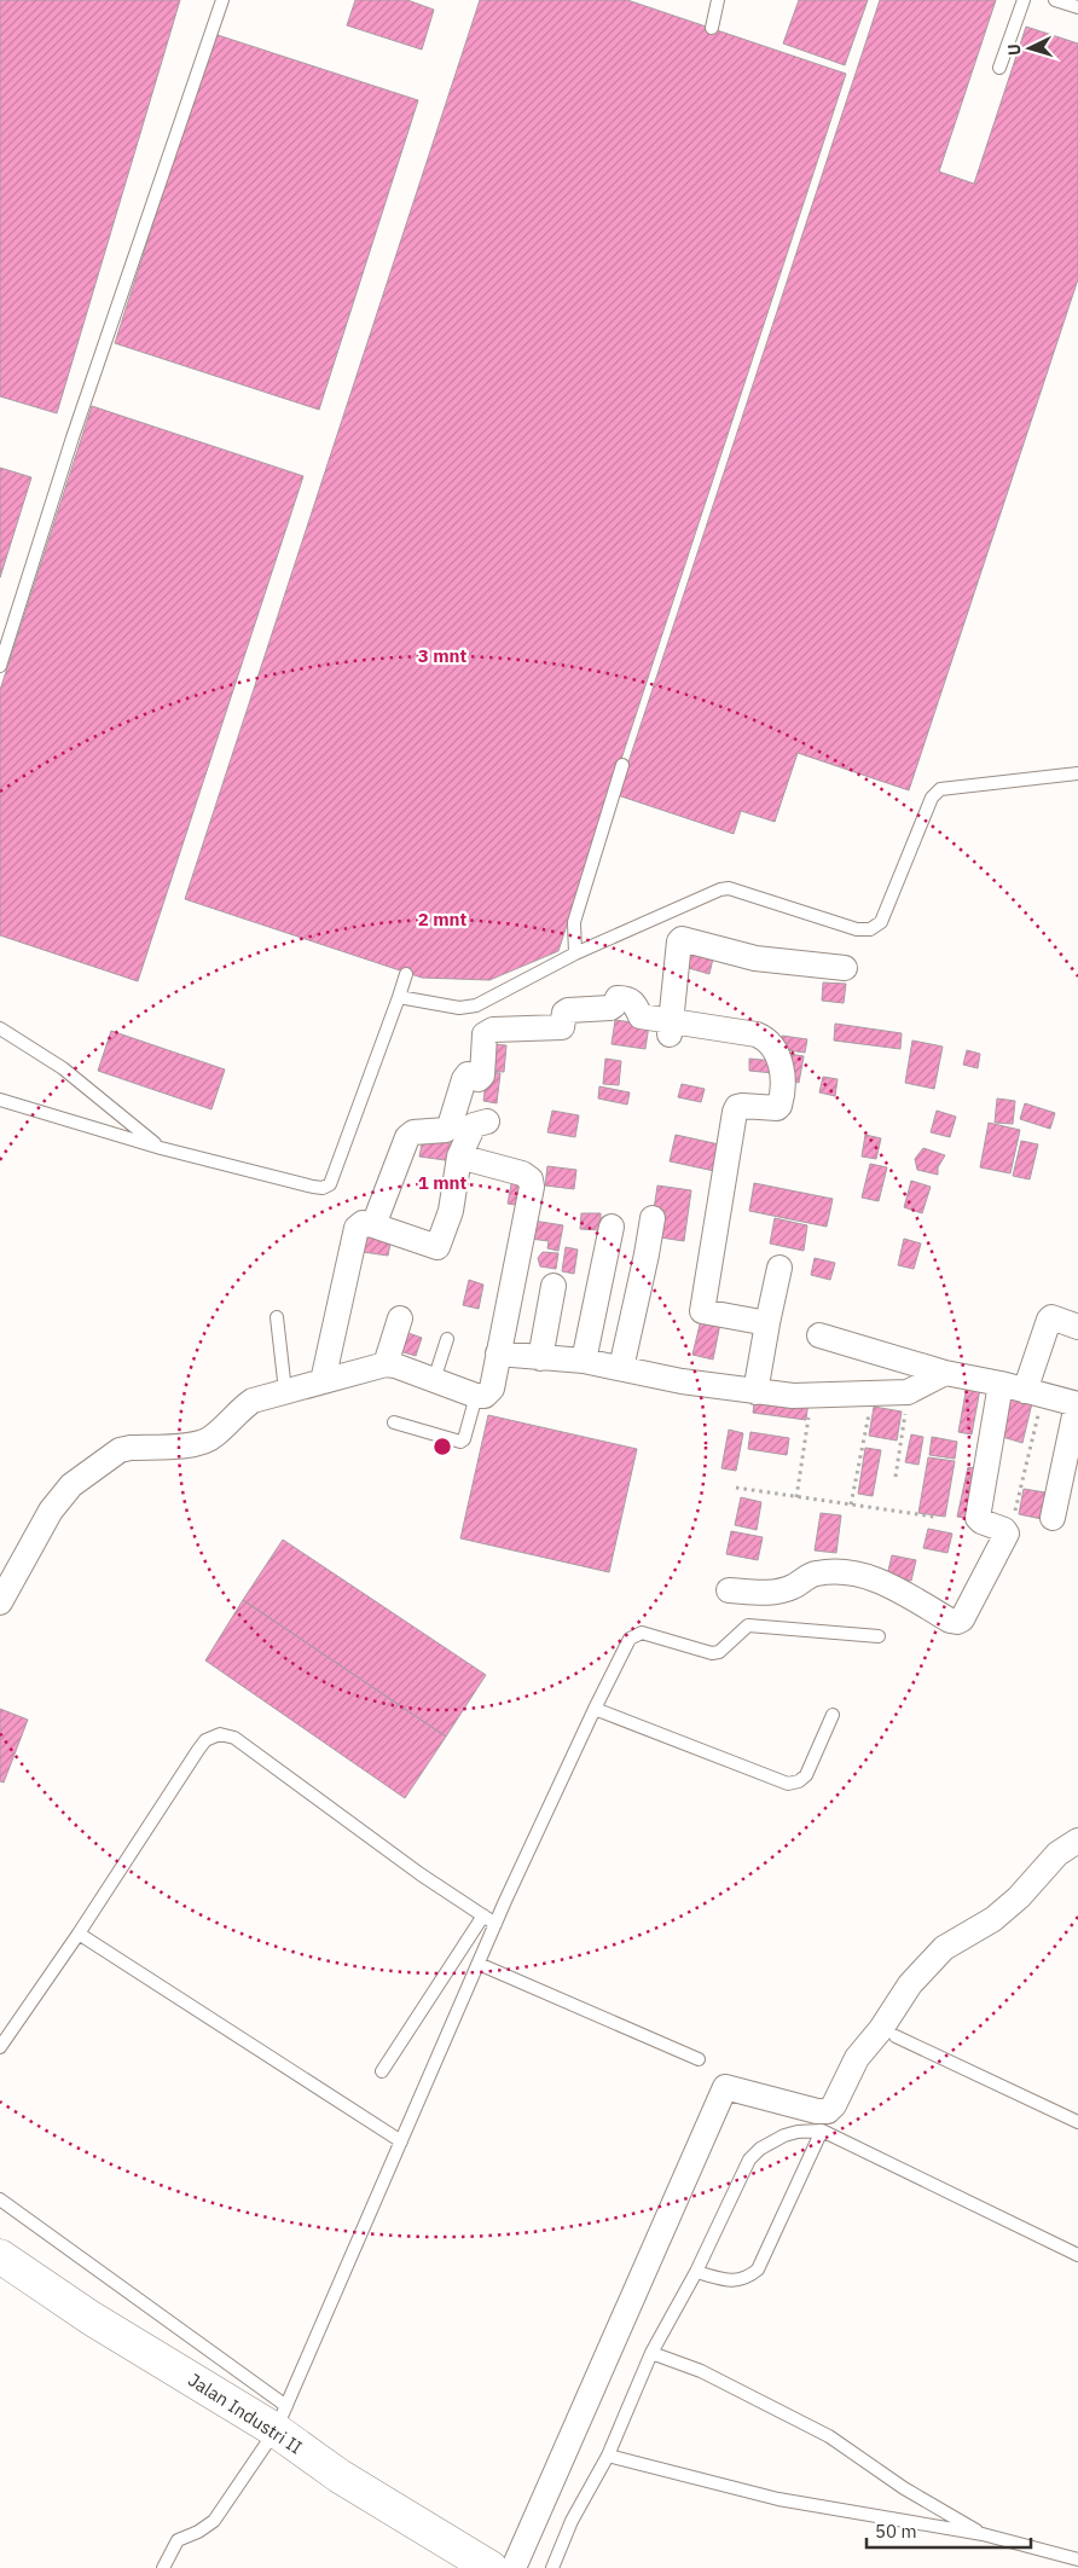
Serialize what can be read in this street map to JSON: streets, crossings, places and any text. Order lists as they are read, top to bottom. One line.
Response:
{"streets":{"main road":["Jalan Industri II"]},"scale_bar":"50 m","north":"left","rings":["3 mnt","2 mnt","1 mnt"]}
